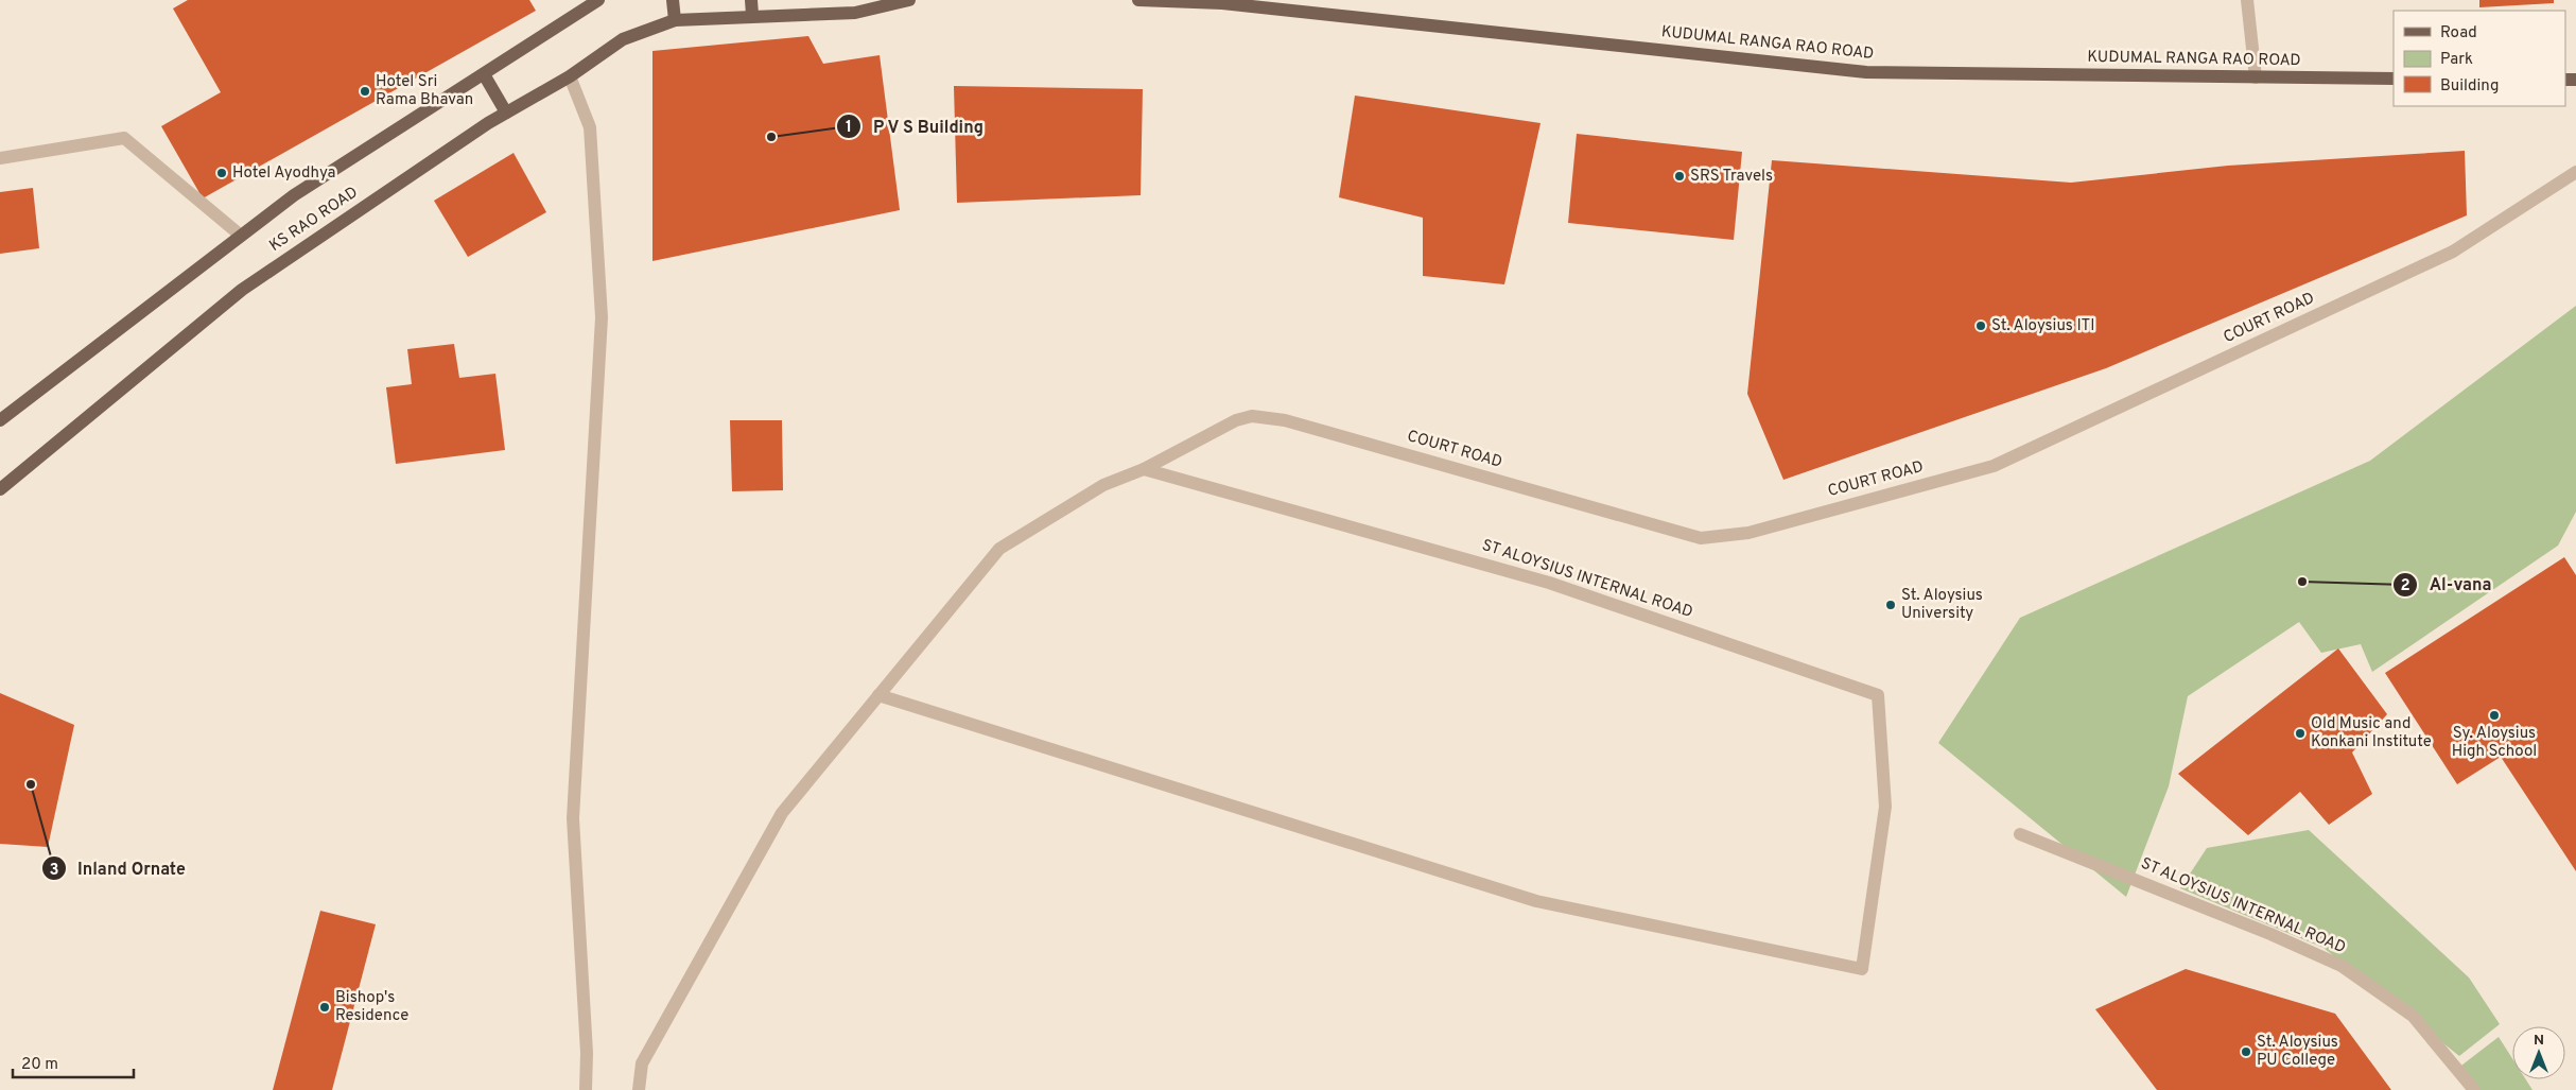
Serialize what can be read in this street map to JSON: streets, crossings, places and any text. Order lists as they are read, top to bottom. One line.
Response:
{"streets":{"main road":["KUDUMAL RANGA RAO ROAD","KS RAO ROAD"],"street":["COURT ROAD","ST ALOYSIUS INTERNAL ROAD"]},"crossings":[["COURT ROAD","ST ALOYSIUS INTERNAL ROAD"]],"places":["Hotel Sri Rama Bhavan","P V S Building","Hotel Ayodhya","SRS Travels","St. Aloysius ITI","Al-vana","St. Aloysius University","Sy. Aloysius High School","Old Music and Konkani Institute","Inland Ornate","Bishop's Residence","St. Aloysius PU College"],"legend":["Road","Park","Building"],"scale_bar":"20 m","north":"top"}
